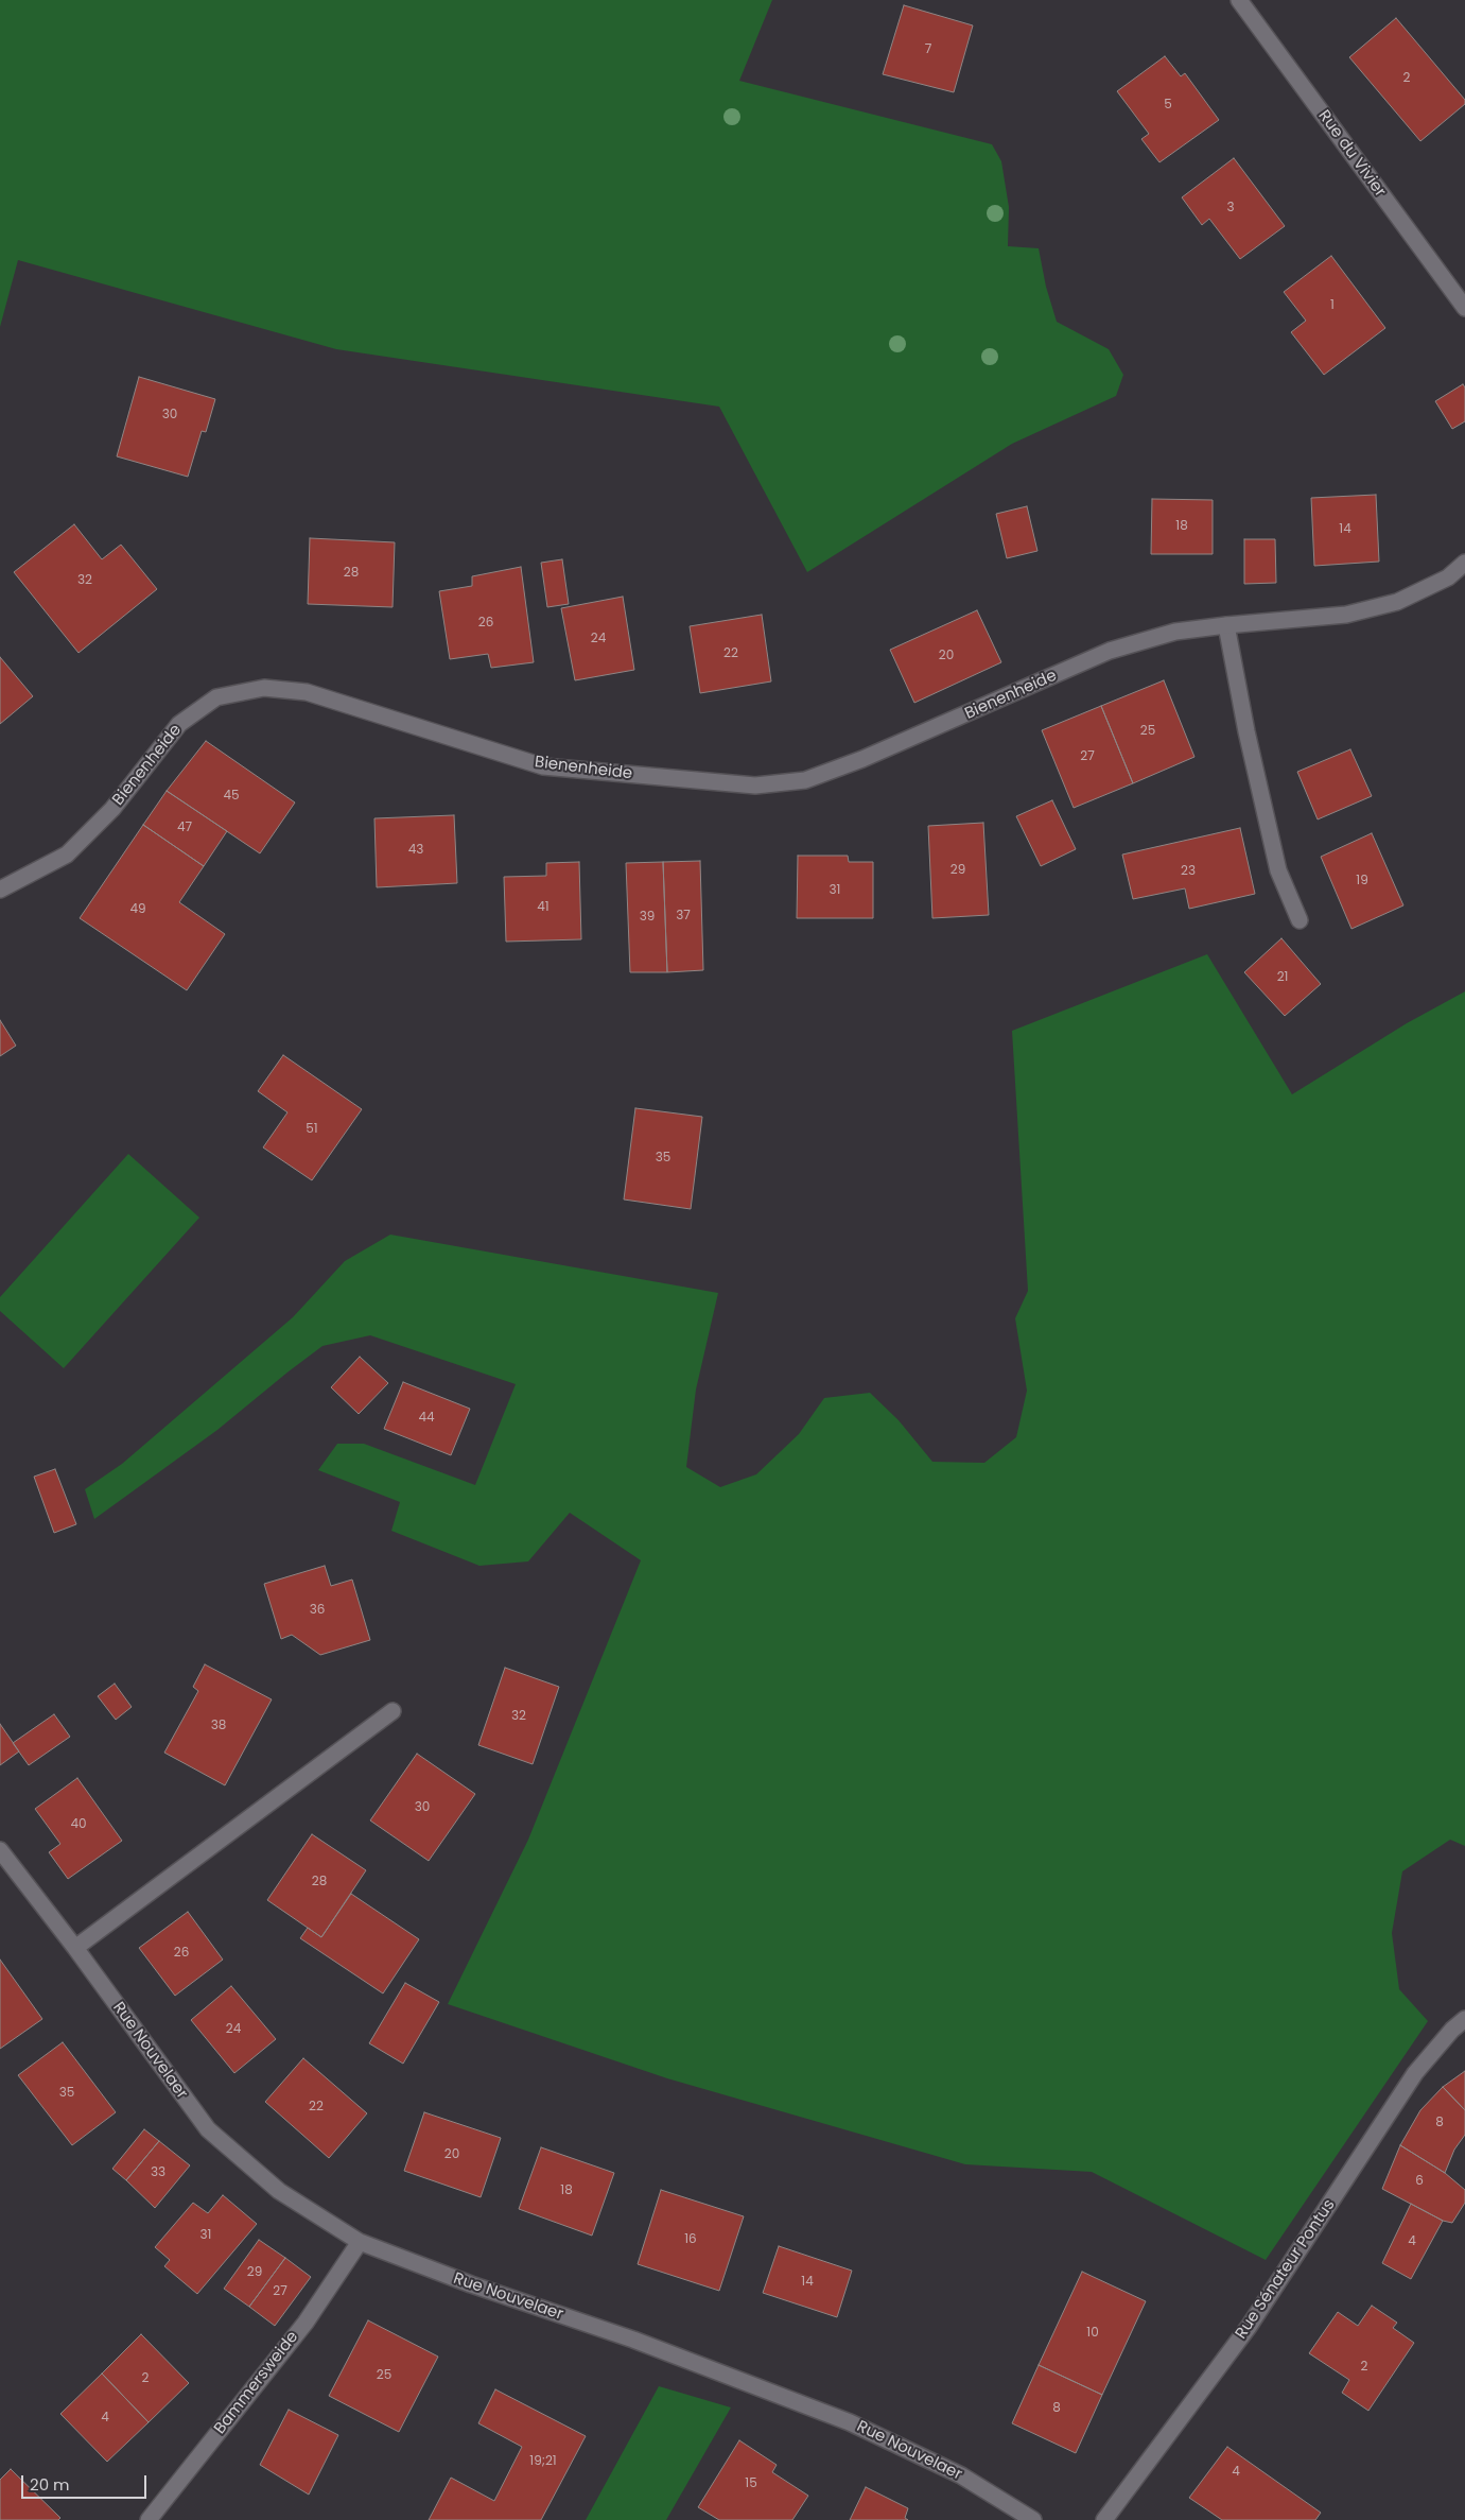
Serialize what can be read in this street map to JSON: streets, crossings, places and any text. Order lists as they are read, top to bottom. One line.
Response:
{"streets":{"street":["Rue du Vivier","Bienenheide","Rue Nouvelaer","Rue Sénateur Pontus","Bammersweide"]},"crossings":[["Rue Nouvelaer","Bammersweide"]],"house_numbers":["7","2","5","3","1","30","18","14","28","32","26","24","22","20","25","27","45","47","43","29","23","19","31","41","49","37","39","21","51","35","44","36","32","38","30","40","28","26","24","35","22","8","20","33","6","18","31","16","4","29","14","27","10","2","25","2","8","4","19;21","4","15"],"scale_bar":"20 m"}
